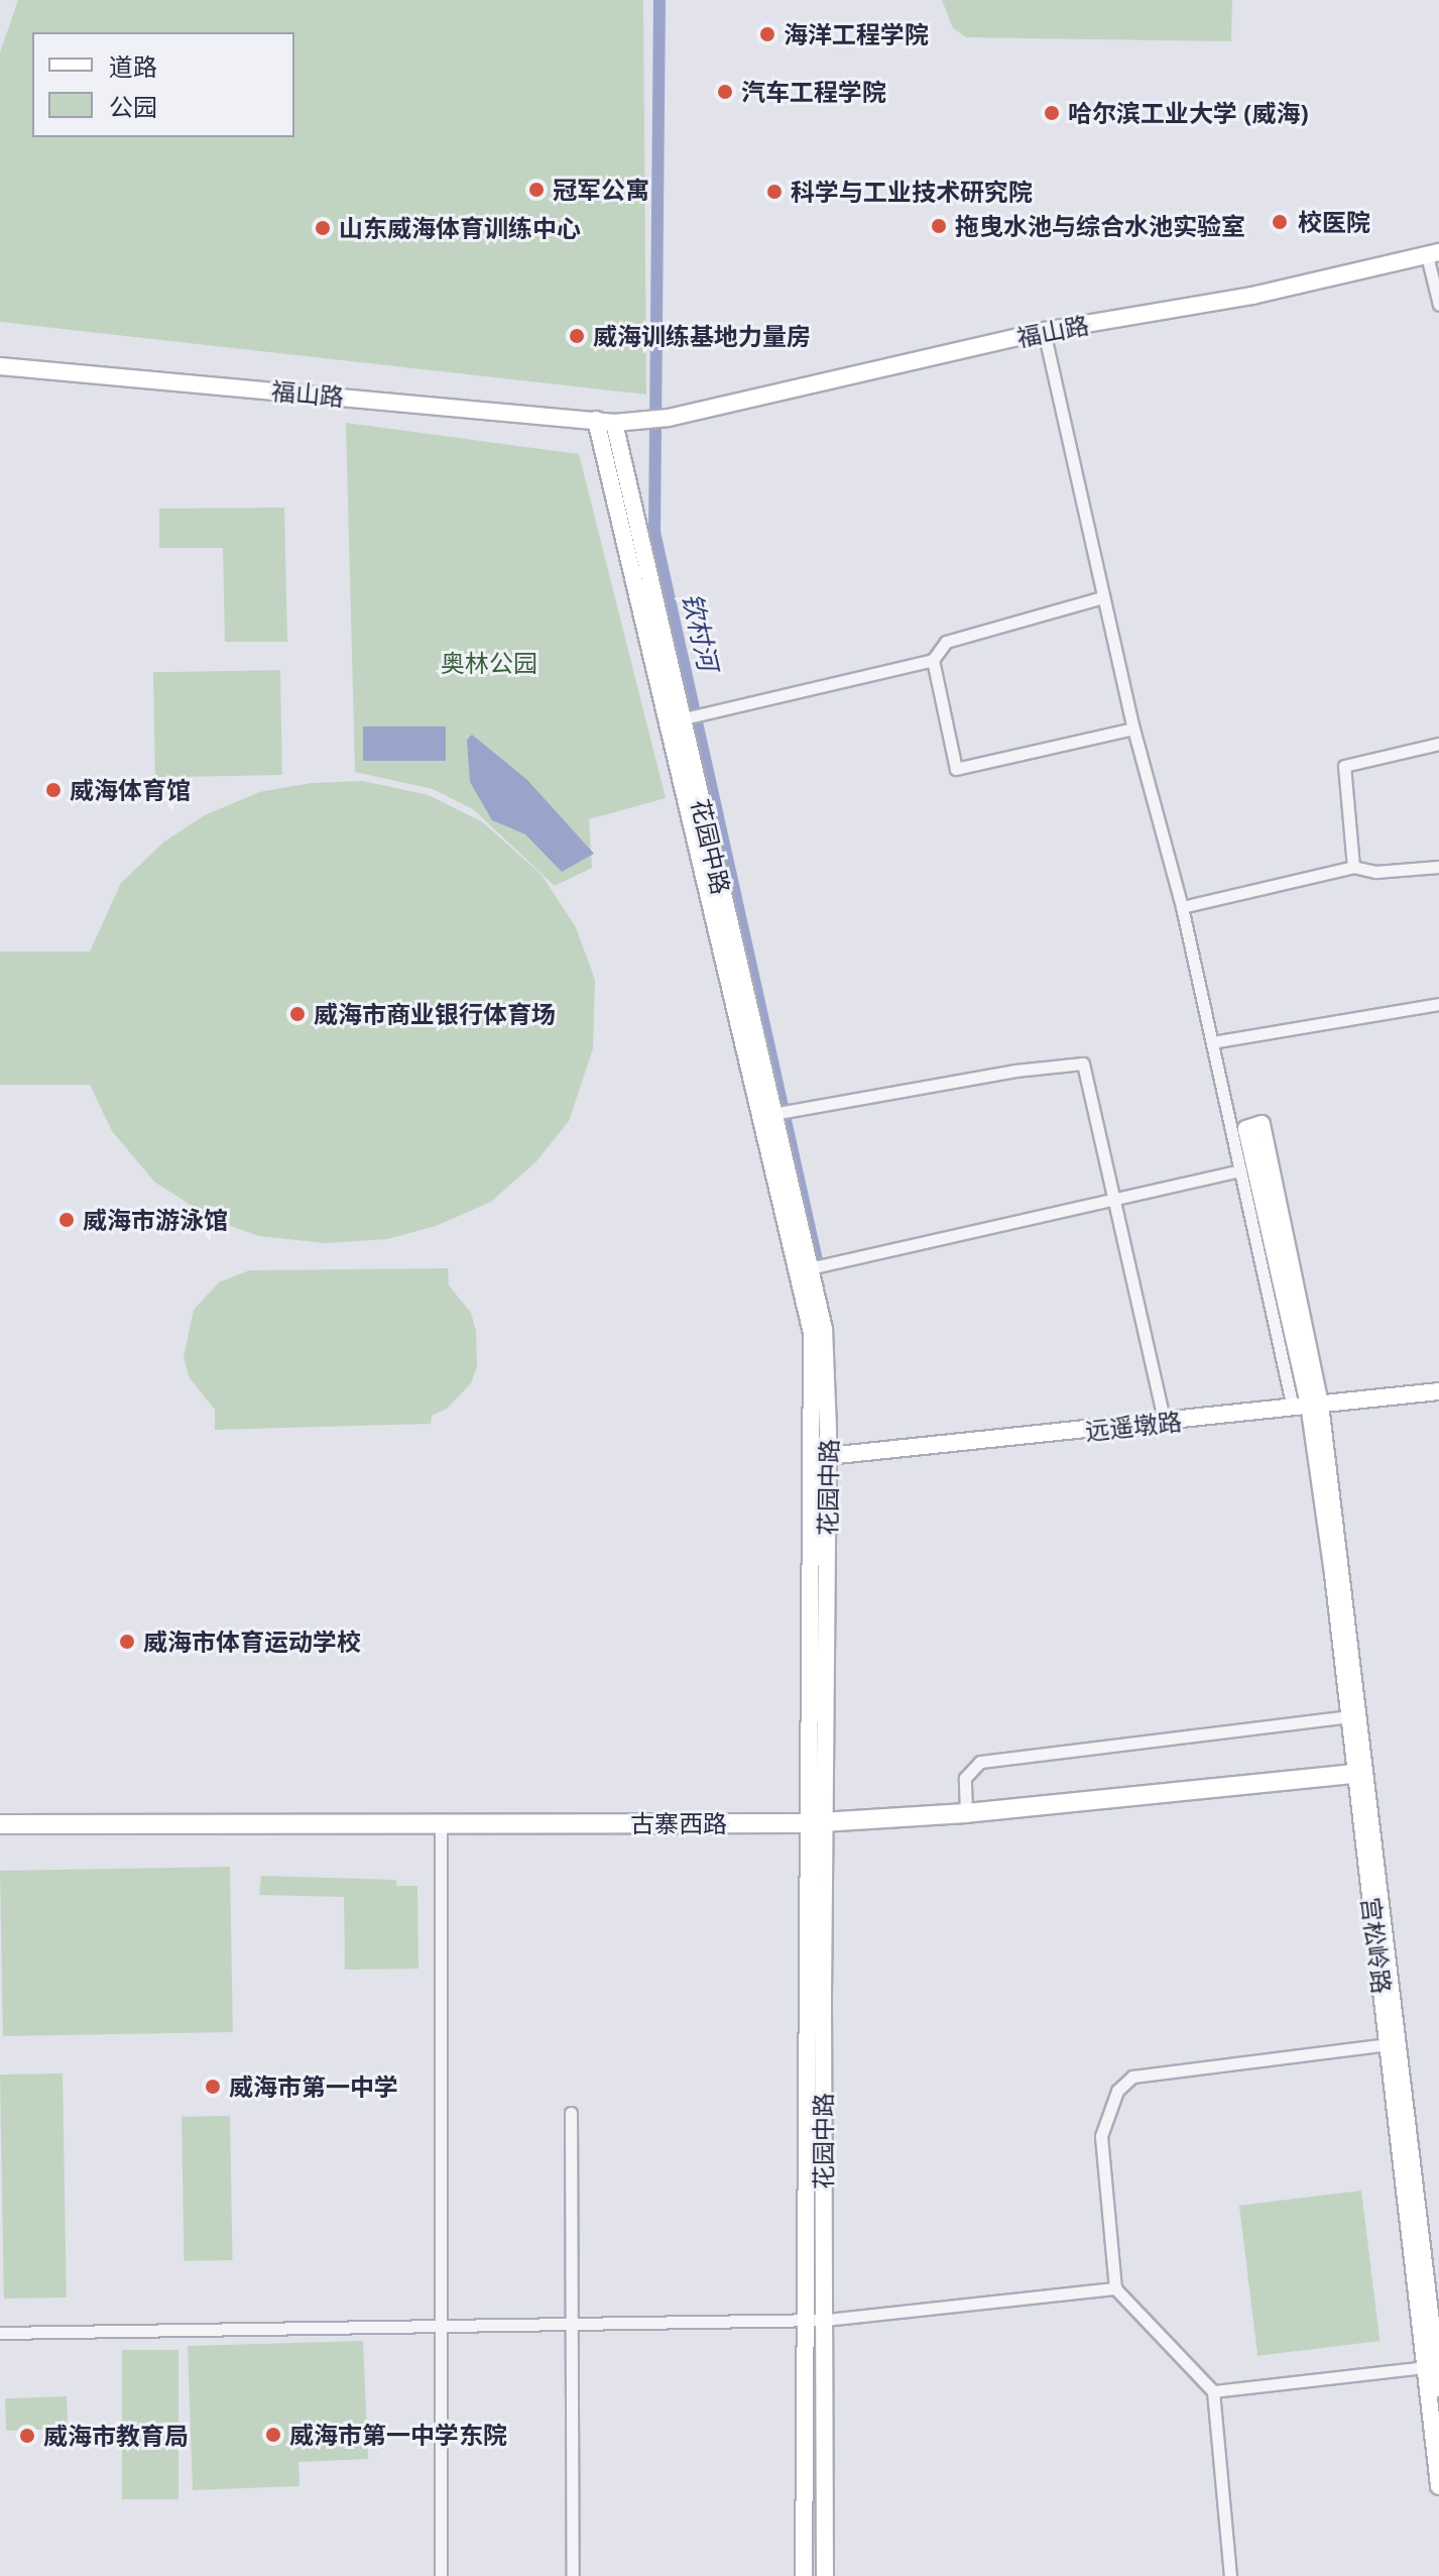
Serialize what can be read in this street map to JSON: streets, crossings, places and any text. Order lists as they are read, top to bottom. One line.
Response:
{"streets":{"main road":["福山路","花园中路","远遥墩路","古寨西路","宫松岭路"]},"crossings":[["福山路","花园中路"],["花园中路","远遥墩路"],["花园中路","古寨西路"],["远遥墩路","宫松岭路"],["古寨西路","宫松岭路"]],"water":["钦村河"],"parks":["奥林公园"],"places":["海洋工程学院","汽车工程学院","哈尔滨工业大学 (威海)","冠军公寓","科学与工业技术研究院","校医院","拖曳水池与综合水池实验室","山东威海体育训练中心","威海训练基地力量房","威海体育馆","威海市商业银行体育场","威海市游泳馆","威海市体育运动学校","威海市第一中学","威海市第一中学东院","威海市教育局"],"legend":["道路","公园"]}
